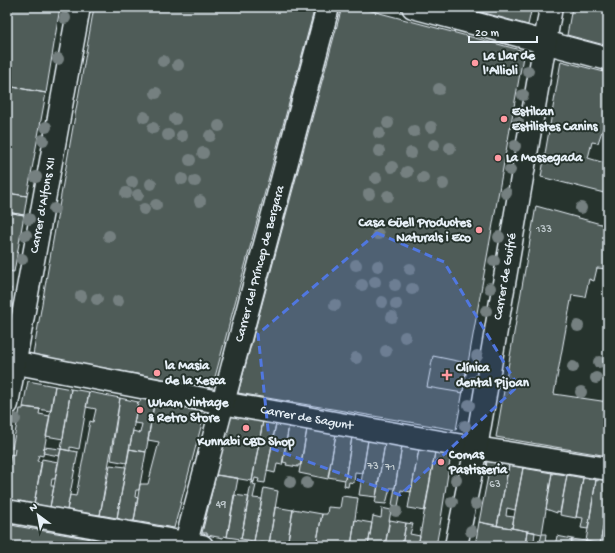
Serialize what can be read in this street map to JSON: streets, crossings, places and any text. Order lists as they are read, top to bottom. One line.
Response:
{"streets":{"street":["Carrer d'Alfons XII","Carrer del Príncep de Bergara","Carrer de Guifré","Carrer de Sagunt"]},"crossings":[["Carrer d'Alfons XII","Carrer de Sagunt"],["Carrer del Príncep de Bergara","Carrer de Sagunt"],["Carrer de Guifré","Carrer de Sagunt"]],"places":{"other":["La Llar de l'Allioli","Estilcan Estilistes Canins","La Mossegada","Casa Güell Productes Naturals i Eco","la Masia de la Xesca","Wham Vintage & Retro Store","Kunnabi CBD Shop","Comas Pastisseria"],"health":["Clínica dental Pijoan"]},"house_numbers":["133","73","71","63","49"],"scale_bar":"20 m","north":"top left"}
